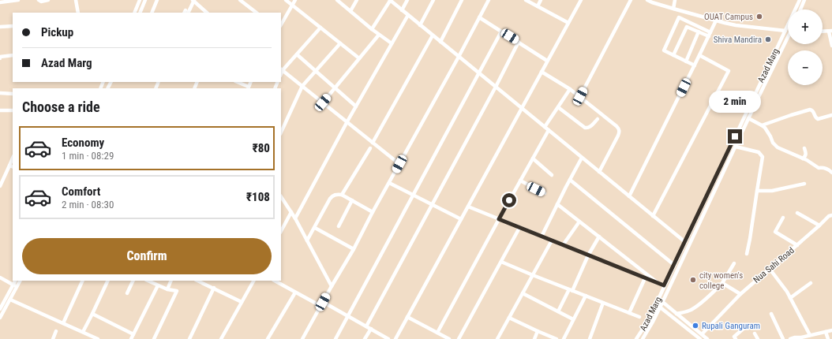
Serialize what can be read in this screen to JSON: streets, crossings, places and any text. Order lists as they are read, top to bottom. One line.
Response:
{"streets":{"street":["Azad Marg","Nua Sahi Road"]},"places":["OUAT Campus","Shiva Mandira","city women's college","Rupali Ganguram"],"page":{"map_buttons":["+","−"],"banner":["Pickup","Azad Marg"],"heading":"Choose a ride","bubble":"2 min","list":[{"name":"Economy","note":"1 min · 08:29","value":"₹80"},{"name":"Comfort","note":"2 min · 08:30","value":"₹108"}],"buttons":"Confirm"}}
